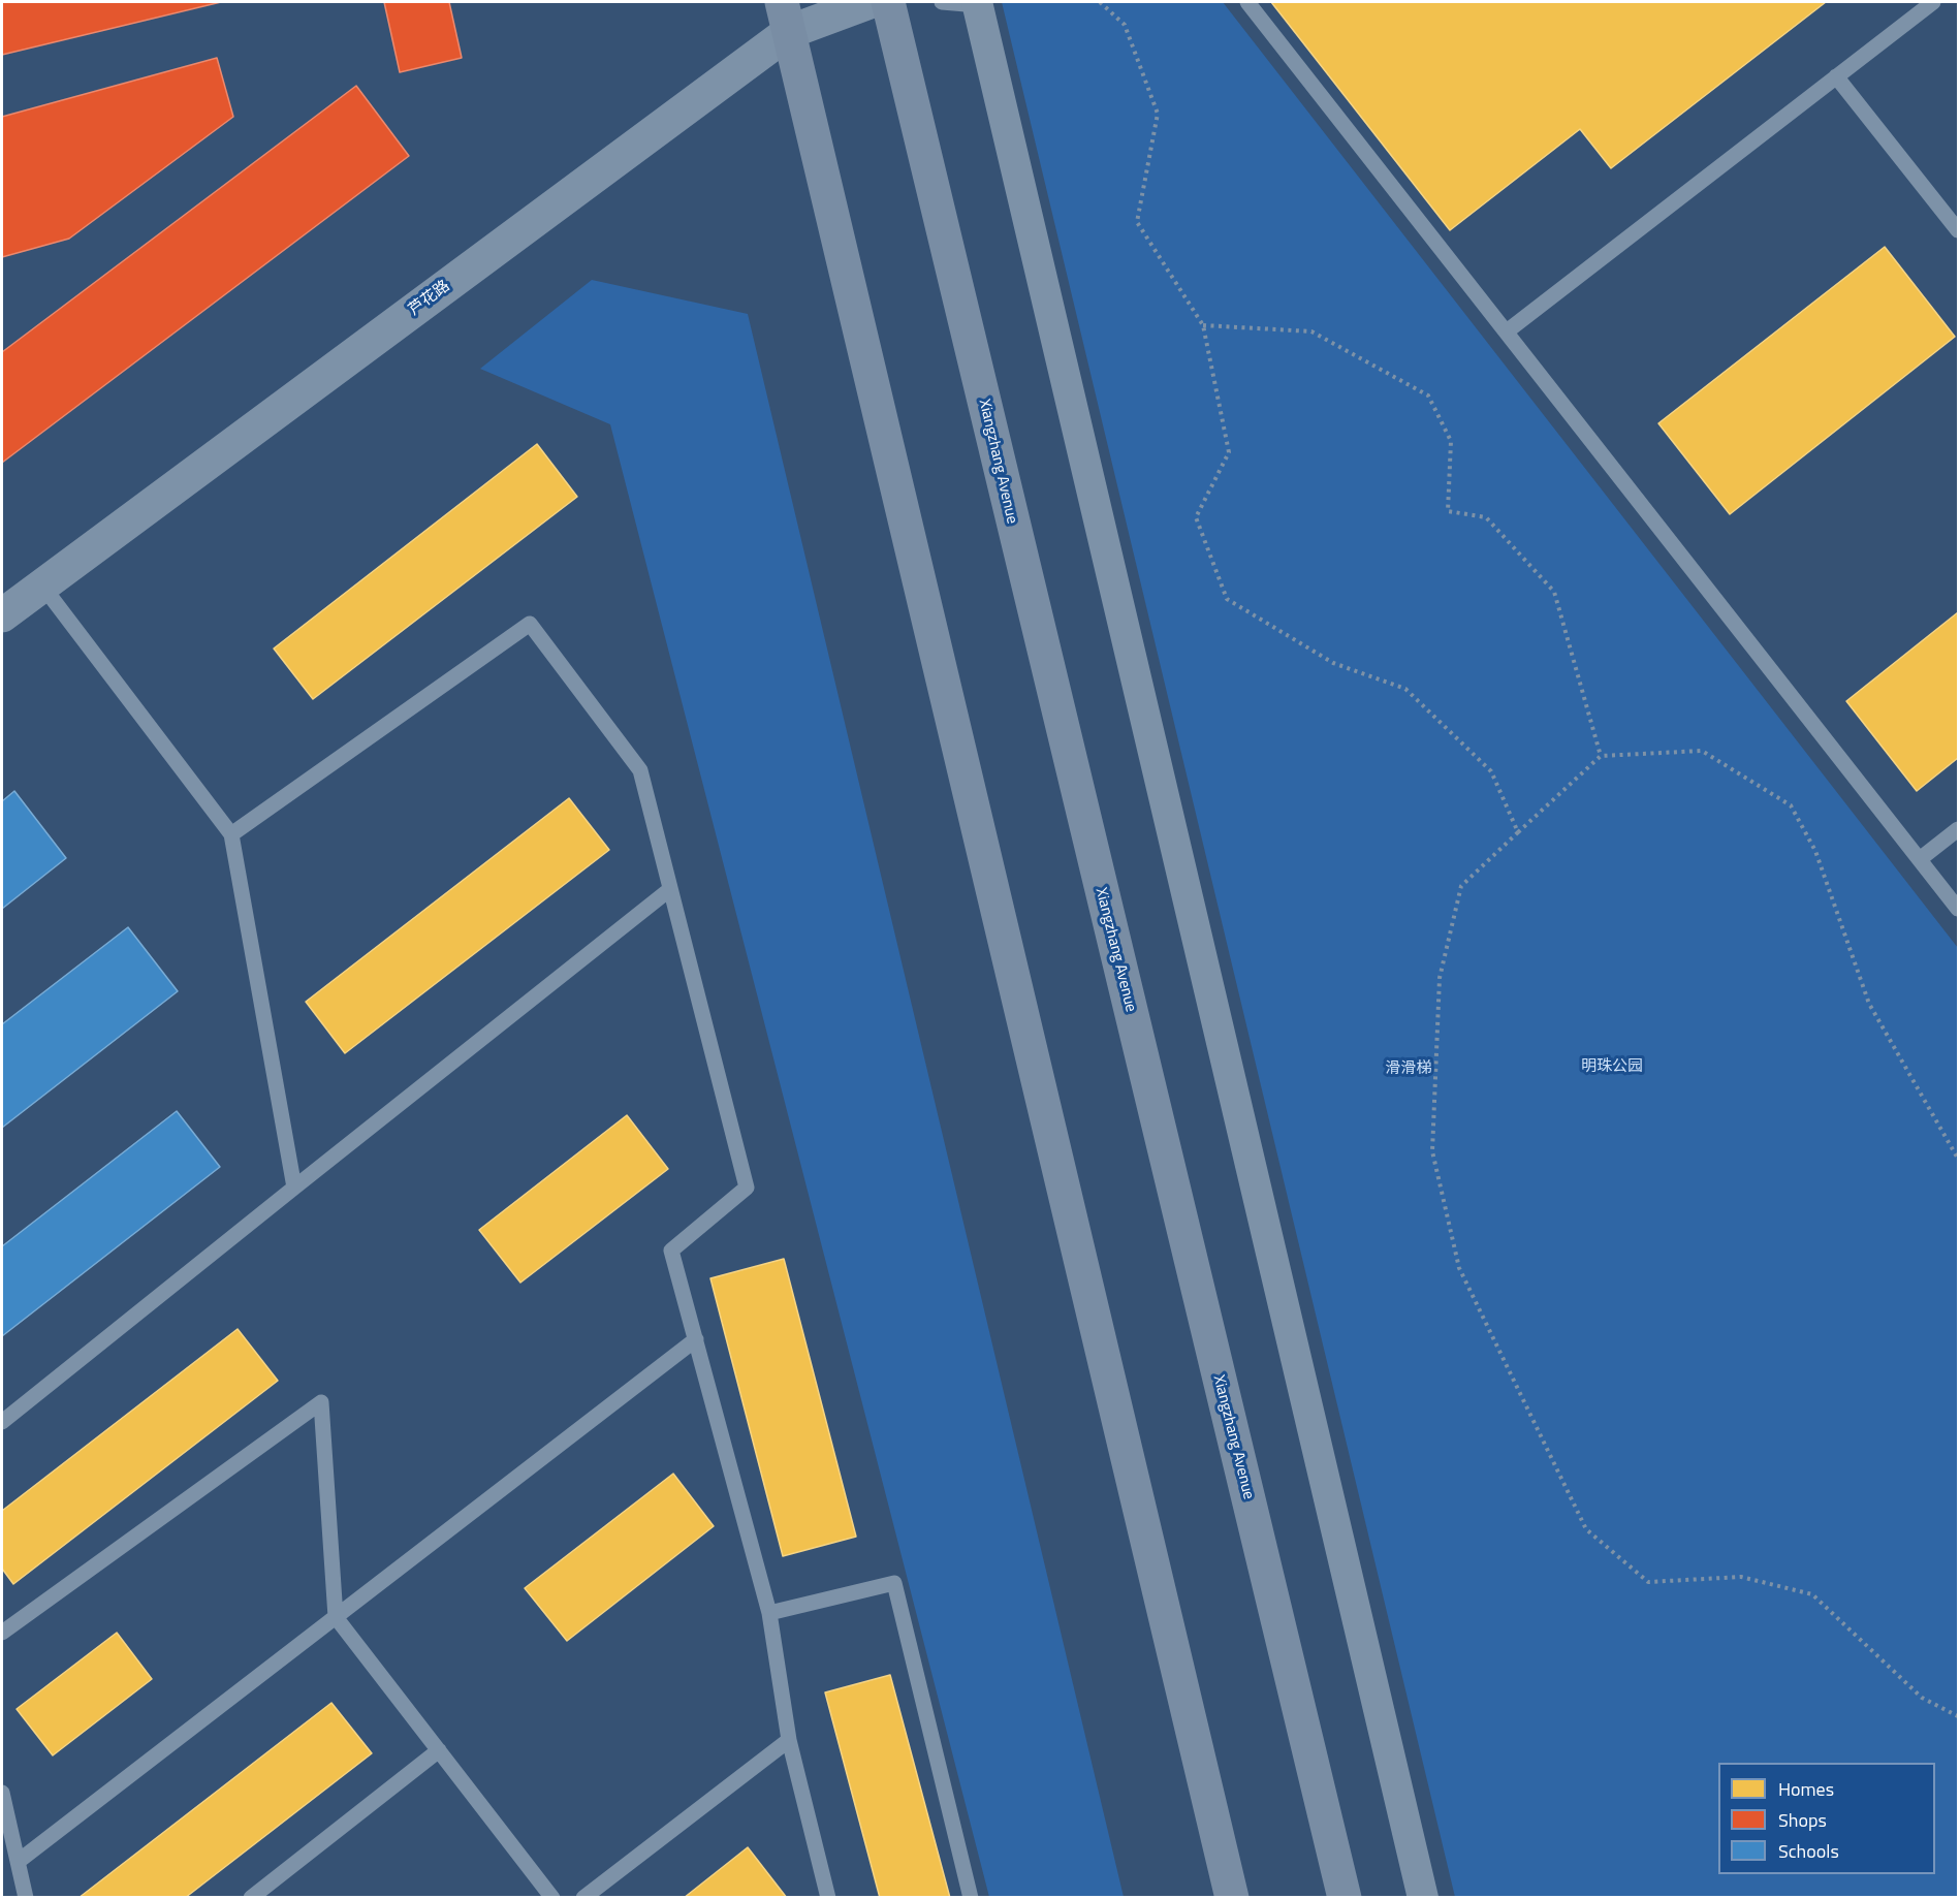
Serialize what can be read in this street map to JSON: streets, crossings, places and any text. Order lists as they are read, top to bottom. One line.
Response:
{"streets":{"main road":["Xiangzhang Avenue"],"street":["芦花路"]},"parks":["明珠公园","滑滑梯"],"legend":["Homes","Shops","Schools"]}
